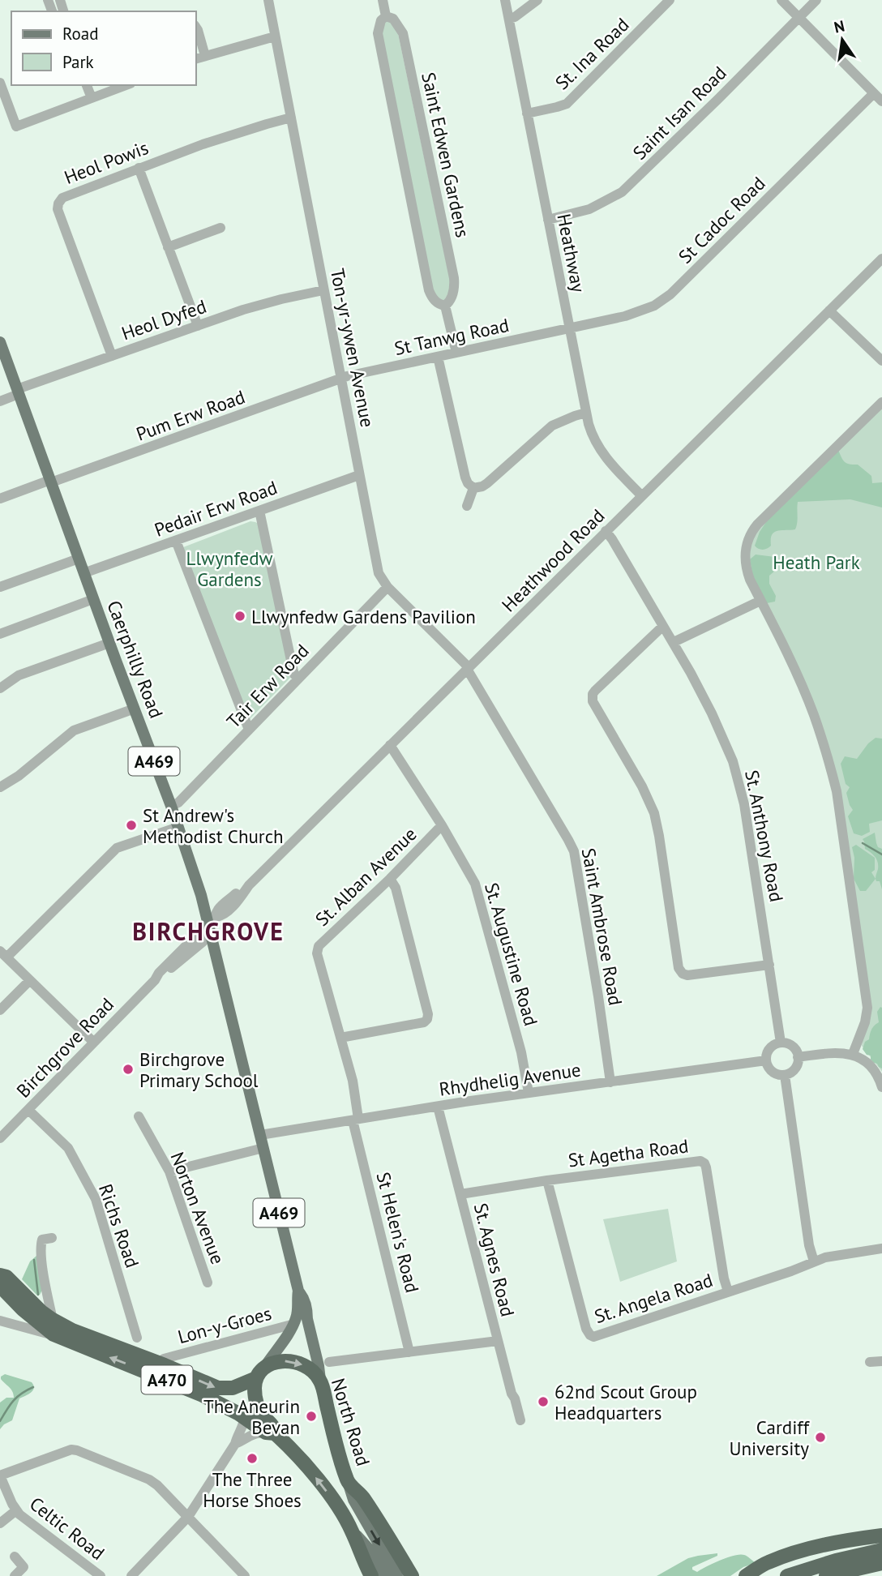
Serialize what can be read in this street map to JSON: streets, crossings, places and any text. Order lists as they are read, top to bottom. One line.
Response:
{"streets":{"highway":["A470","North Road"],"main road":["Caerphilly Road","A469"],"street":["St. Ina Road","Saint Isan Road","Saint Edwen Gardens","Heol Powis","St Cadoc Road","Heathway","Heol Dyfed","St Tanwg Road","Ton-yr-ywen Avenue","Pum Erw Road","Pedair Erw Road","Heathwood Road","Tair Erw Road","St. Anthony Road","St. Alban Avenue","Saint Ambrose Road","St. Augustine Road","Birchgrove Road","Rhydhelig Avenue","St Agetha Road","Norton Avenue","Richs Road","St Helen's Road","St. Agnes Road","St. Angela Road","Lon-y-Groes","Celtic Road"]},"crossings":[["St. Ina Road","Heathway"],["Saint Isan Road","Heathway"],["Heol Powis","Heol Dyfed"],["Heol Powis","Ton-yr-ywen Avenue"],["St Cadoc Road","Heathway"],["St Cadoc Road","St Tanwg Road"],["Heathway","St Tanwg Road"],["Heathway","Heathwood Road"],["Heol Dyfed","Ton-yr-ywen Avenue"],["Heol Dyfed","Caerphilly Road"],["St Tanwg Road","Ton-yr-ywen Avenue"],["St Tanwg Road","Pum Erw Road"],["Ton-yr-ywen Avenue","Pum Erw Road"],["Ton-yr-ywen Avenue","Pedair Erw Road"],["Ton-yr-ywen Avenue","Heathwood Road"],["Ton-yr-ywen Avenue","Tair Erw Road"],["Ton-yr-ywen Avenue","Saint Ambrose Road"],["Pum Erw Road","Caerphilly Road"],["Pedair Erw Road","Caerphilly Road"],["Heathwood Road","Caerphilly Road"],["Heathwood Road","St. Anthony Road"],["Heathwood Road","Saint Ambrose Road"],["Heathwood Road","St. Augustine Road"],["Heathwood Road","Birchgrove Road"],["Caerphilly Road","Tair Erw Road"],["Caerphilly Road","Birchgrove Road"],["Caerphilly Road","Rhydhelig Avenue"],["Caerphilly Road","Lon-y-Groes"],["Caerphilly Road","A470"],["Caerphilly Road","North Road"],["St. Anthony Road","Rhydhelig Avenue"],["St. Alban Avenue","St. Augustine Road"],["St. Alban Avenue","Rhydhelig Avenue"],["St. Alban Avenue","St Helen's Road"],["Saint Ambrose Road","Rhydhelig Avenue"],["St. Augustine Road","Rhydhelig Avenue"],["Birchgrove Road","Richs Road"],["Rhydhelig Avenue","St Helen's Road"],["Rhydhelig Avenue","St. Agnes Road"],["St Agetha Road","St. Agnes Road"],["St Agetha Road","St. Angela Road"],["A470","North Road"]],"districts":["BIRCHGROVE"],"parks":["Llwynfedw Gardens","Heath Park"],"places":["Llwynfedw Gardens Pavilion","St Andrew's Methodist Church","Birchgrove Primary School","62nd Scout Group Headquarters","The Aneurin Bevan","Cardiff University","The Three Horse Shoes"],"legend":["Road","Park"],"north":"top"}
